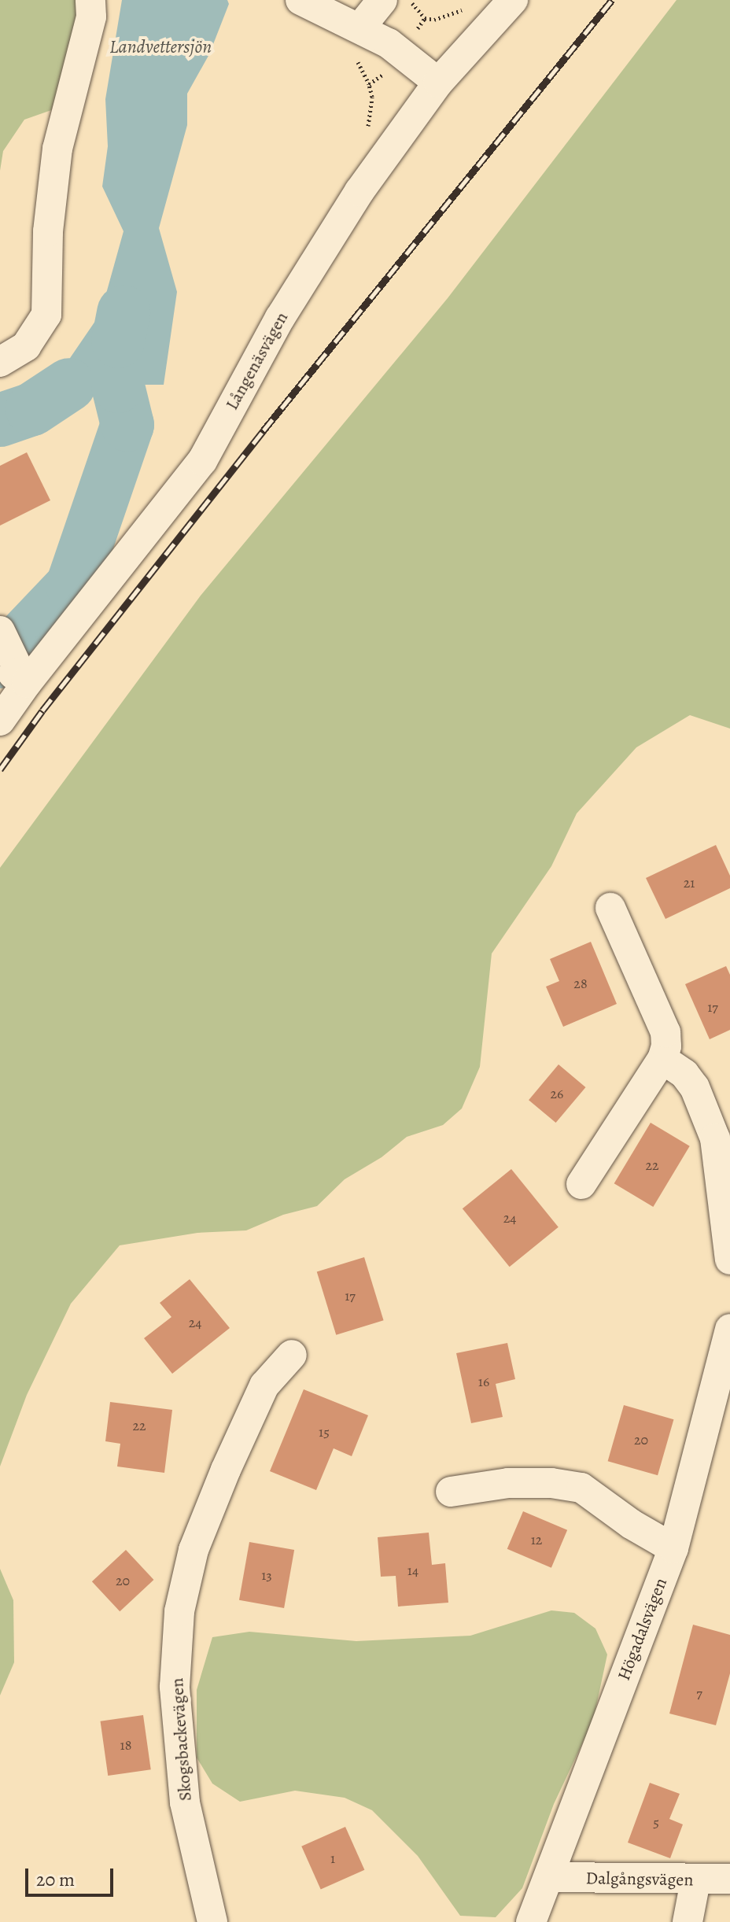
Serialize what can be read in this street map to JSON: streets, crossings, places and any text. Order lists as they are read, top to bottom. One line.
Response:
{"streets":{"street":["Långenäsvägen","Högadalsvägen","Skogsbackevägen","Dalgångsvägen"]},"crossings":[["Högadalsvägen","Dalgångsvägen"]],"water":["Landvettersjön"],"house_numbers":["21","28","17","26","22","24","17","24","16","22","15","20","12","14","13","20","7","18","5","1"],"scale_bar":"20 m"}
